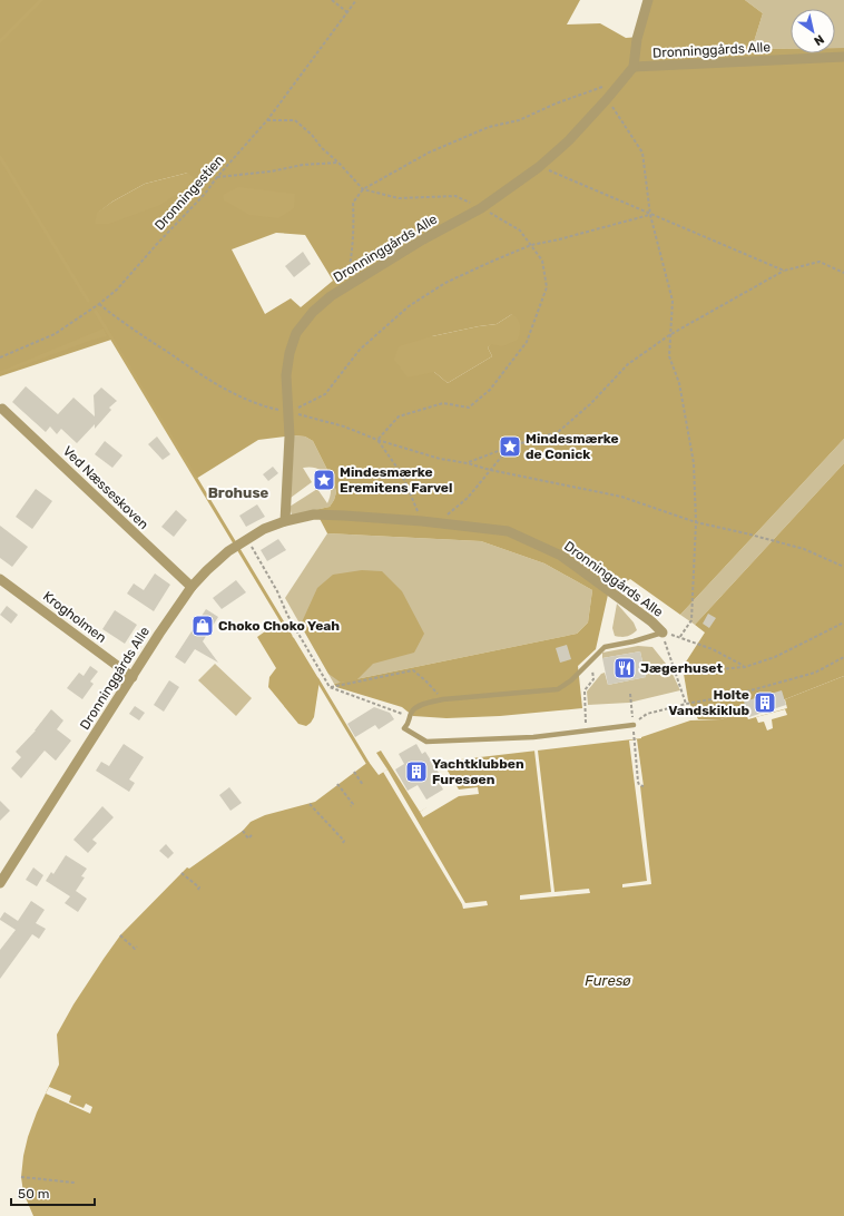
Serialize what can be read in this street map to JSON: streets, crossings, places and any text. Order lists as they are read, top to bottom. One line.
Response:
{"streets":{"street":["Dronninggårds Alle","Ved Næsseskoven","Krogholmen"],"path":["Dronningestien"]},"crossings":[["Dronninggårds Alle","Ved Næsseskoven"],["Dronninggårds Alle","Krogholmen"]],"districts":["Brohuse"],"water":["Furesø"],"places":{"place":["Mindesmærke de Conick","Mindesmærke Eremitens Farvel"],"shop":["Choko Choko Yeah"],"restaurant":["Jægerhuset"],"building":["Holte Vandskiklub","Yachtklubben Furesøen"]},"scale_bar":"50 m","north":"bottom right"}
